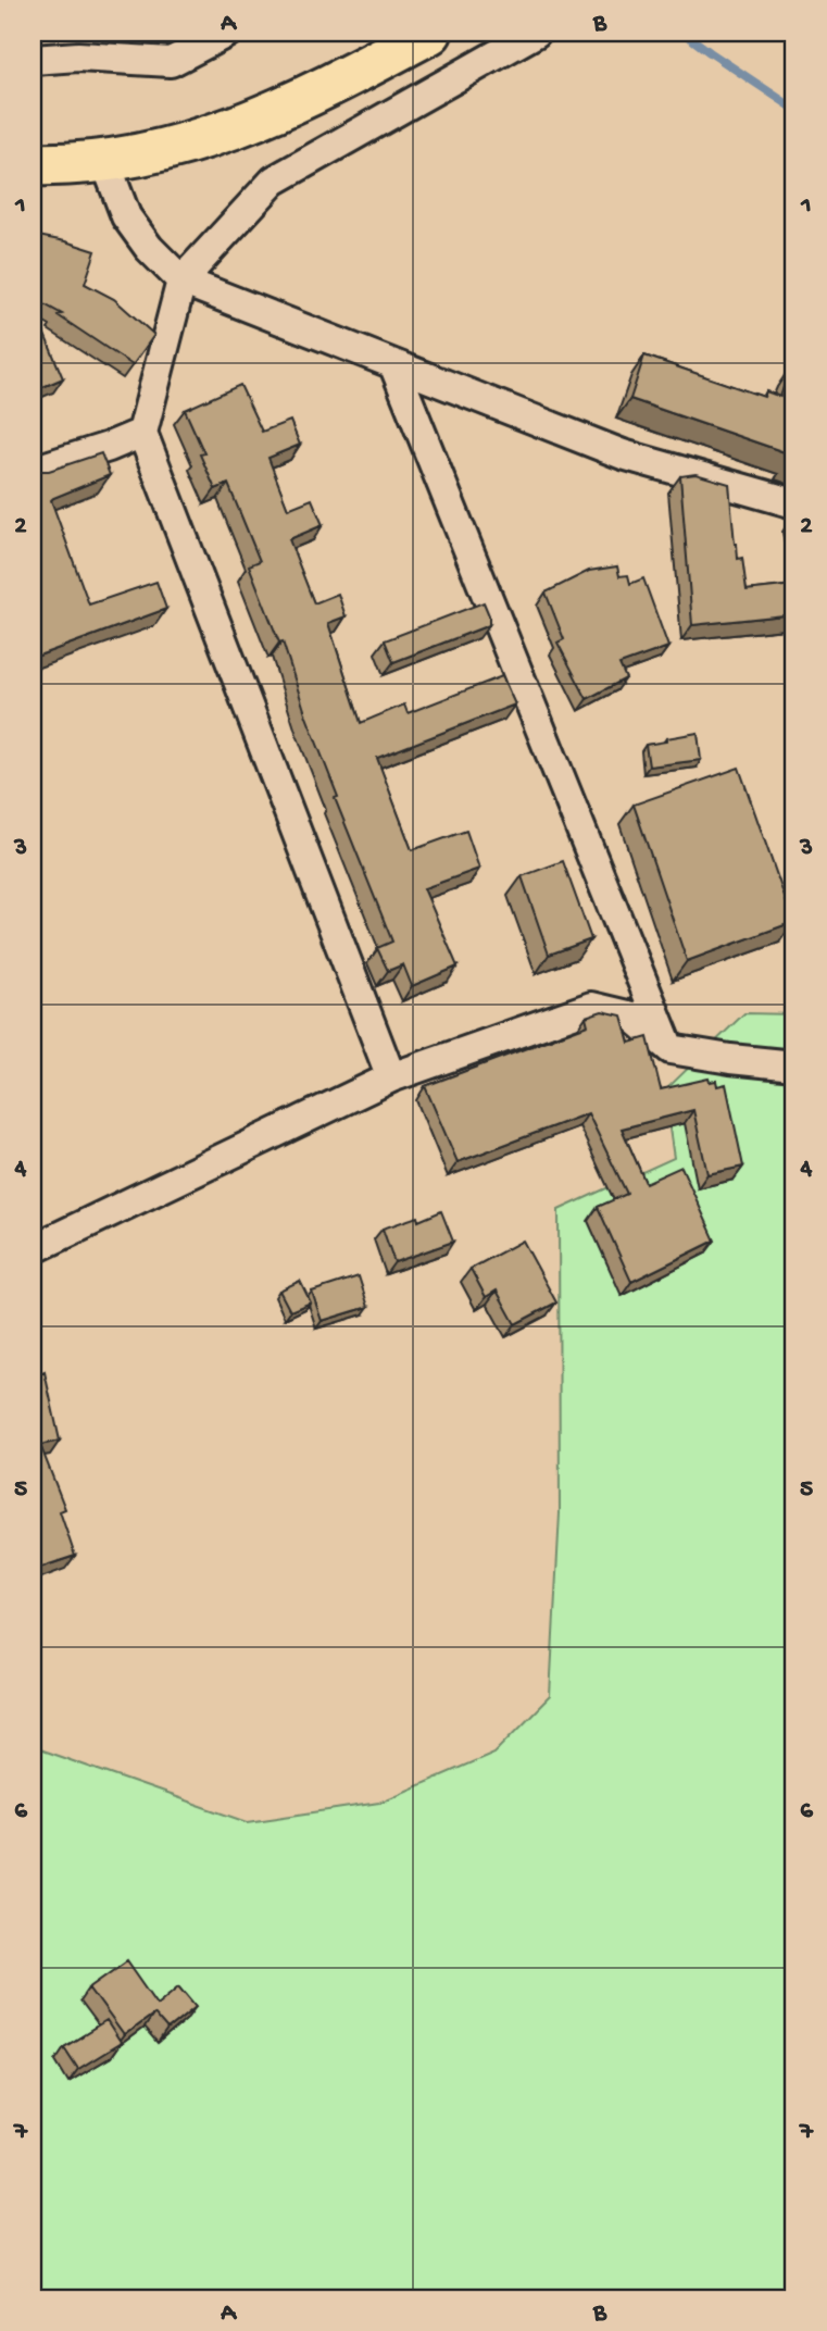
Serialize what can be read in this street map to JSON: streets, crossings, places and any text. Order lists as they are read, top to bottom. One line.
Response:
{"grid":{"columns":["A","B"],"rows":["1","2","3","4","5","6","7"]}}
